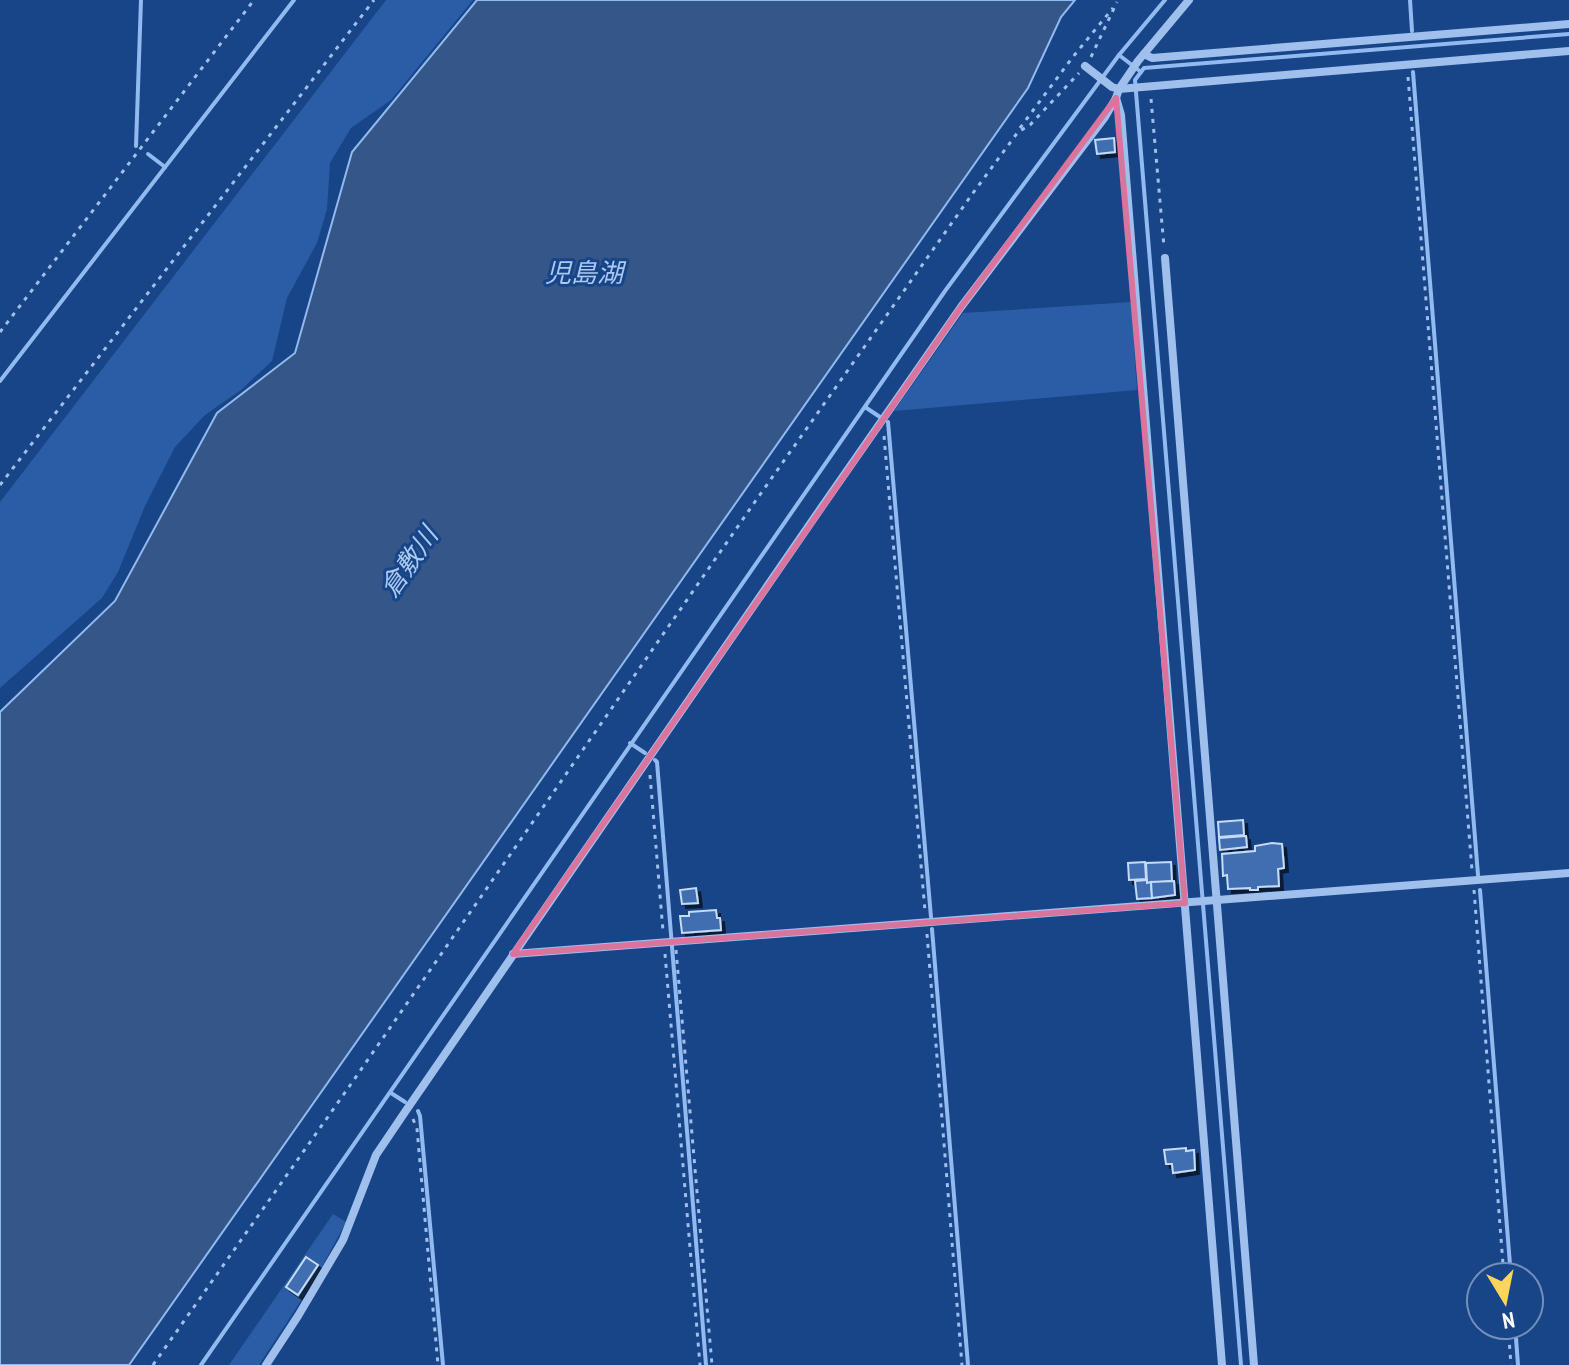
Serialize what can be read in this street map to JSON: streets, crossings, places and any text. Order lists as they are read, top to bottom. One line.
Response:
{"water":["児島湖","倉敷川"],"north":"bottom"}
